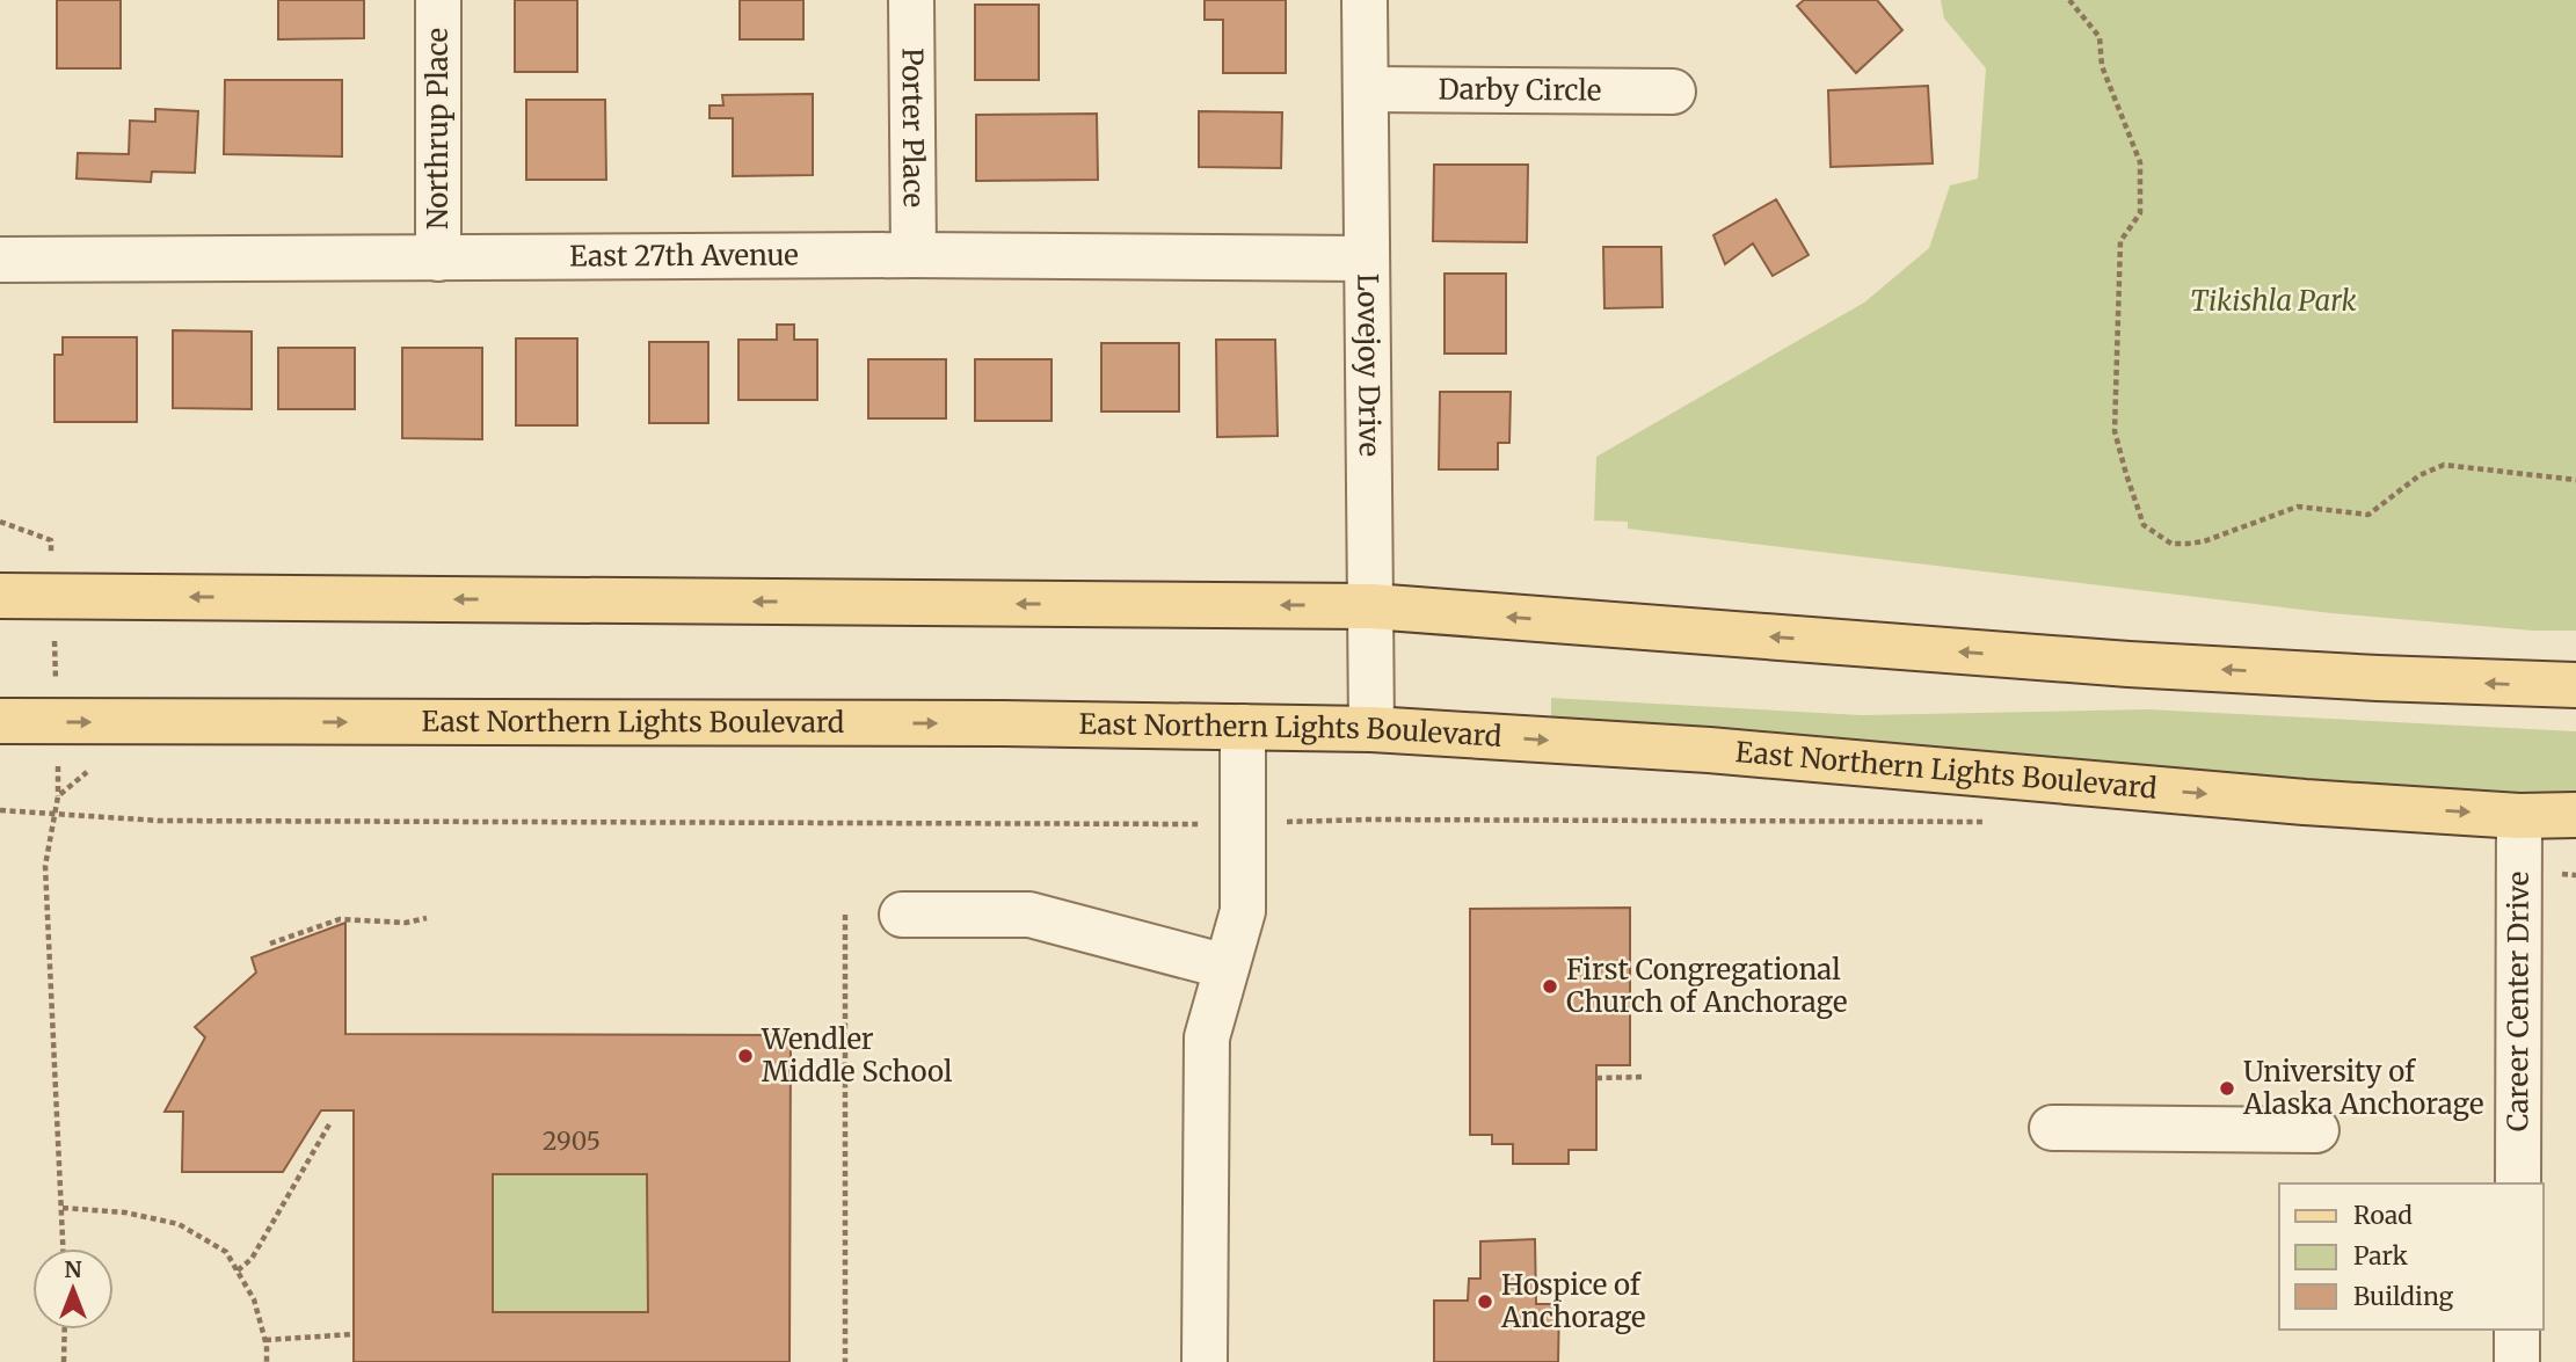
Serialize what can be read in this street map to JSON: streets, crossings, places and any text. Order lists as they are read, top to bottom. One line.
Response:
{"streets":{"main road":["East Northern Lights Boulevard"],"street":["Darby Circle","Porter Place","Northrup Place","East 27th Avenue","Lovejoy Drive","Career Center Drive"]},"crossings":[["Darby Circle","Lovejoy Drive"],["Porter Place","East 27th Avenue"],["Northrup Place","East 27th Avenue"],["East 27th Avenue","Lovejoy Drive"],["Lovejoy Drive","East Northern Lights Boulevard"],["East Northern Lights Boulevard","Career Center Drive"]],"parks":["Tikishla Park"],"places":["First Congregational Church of Anchorage","Wendler Middle School","University of Alaska Anchorage","Hospice of Anchorage"],"house_numbers":["2905"],"legend":["Road","Park","Building"],"north":"top"}
